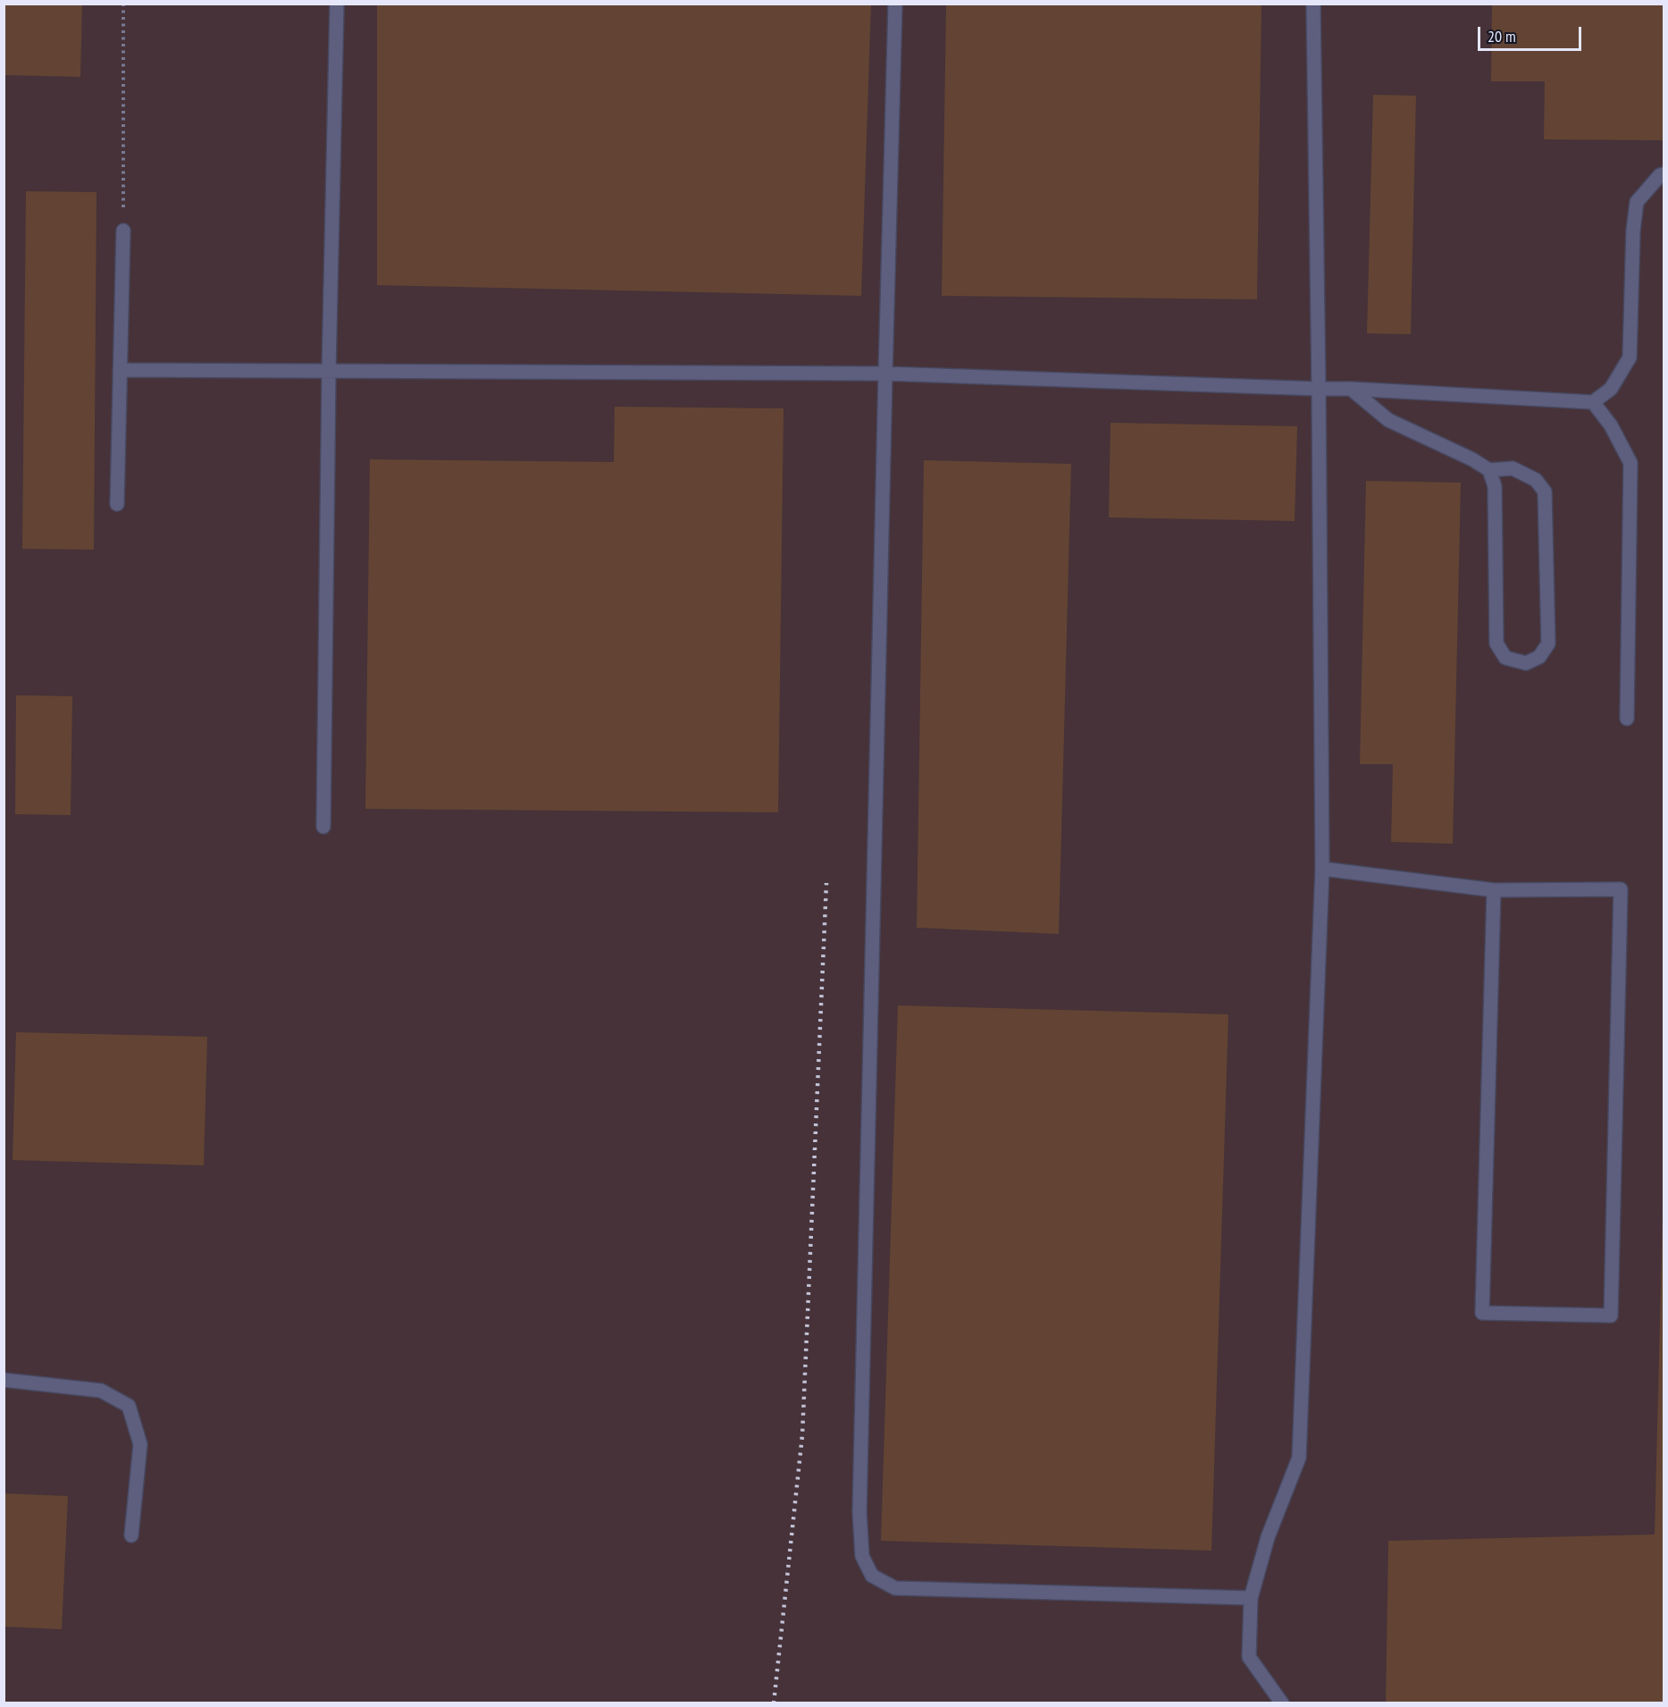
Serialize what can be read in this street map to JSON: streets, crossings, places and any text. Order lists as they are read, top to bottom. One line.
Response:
{"scale_bar":"20 m"}
